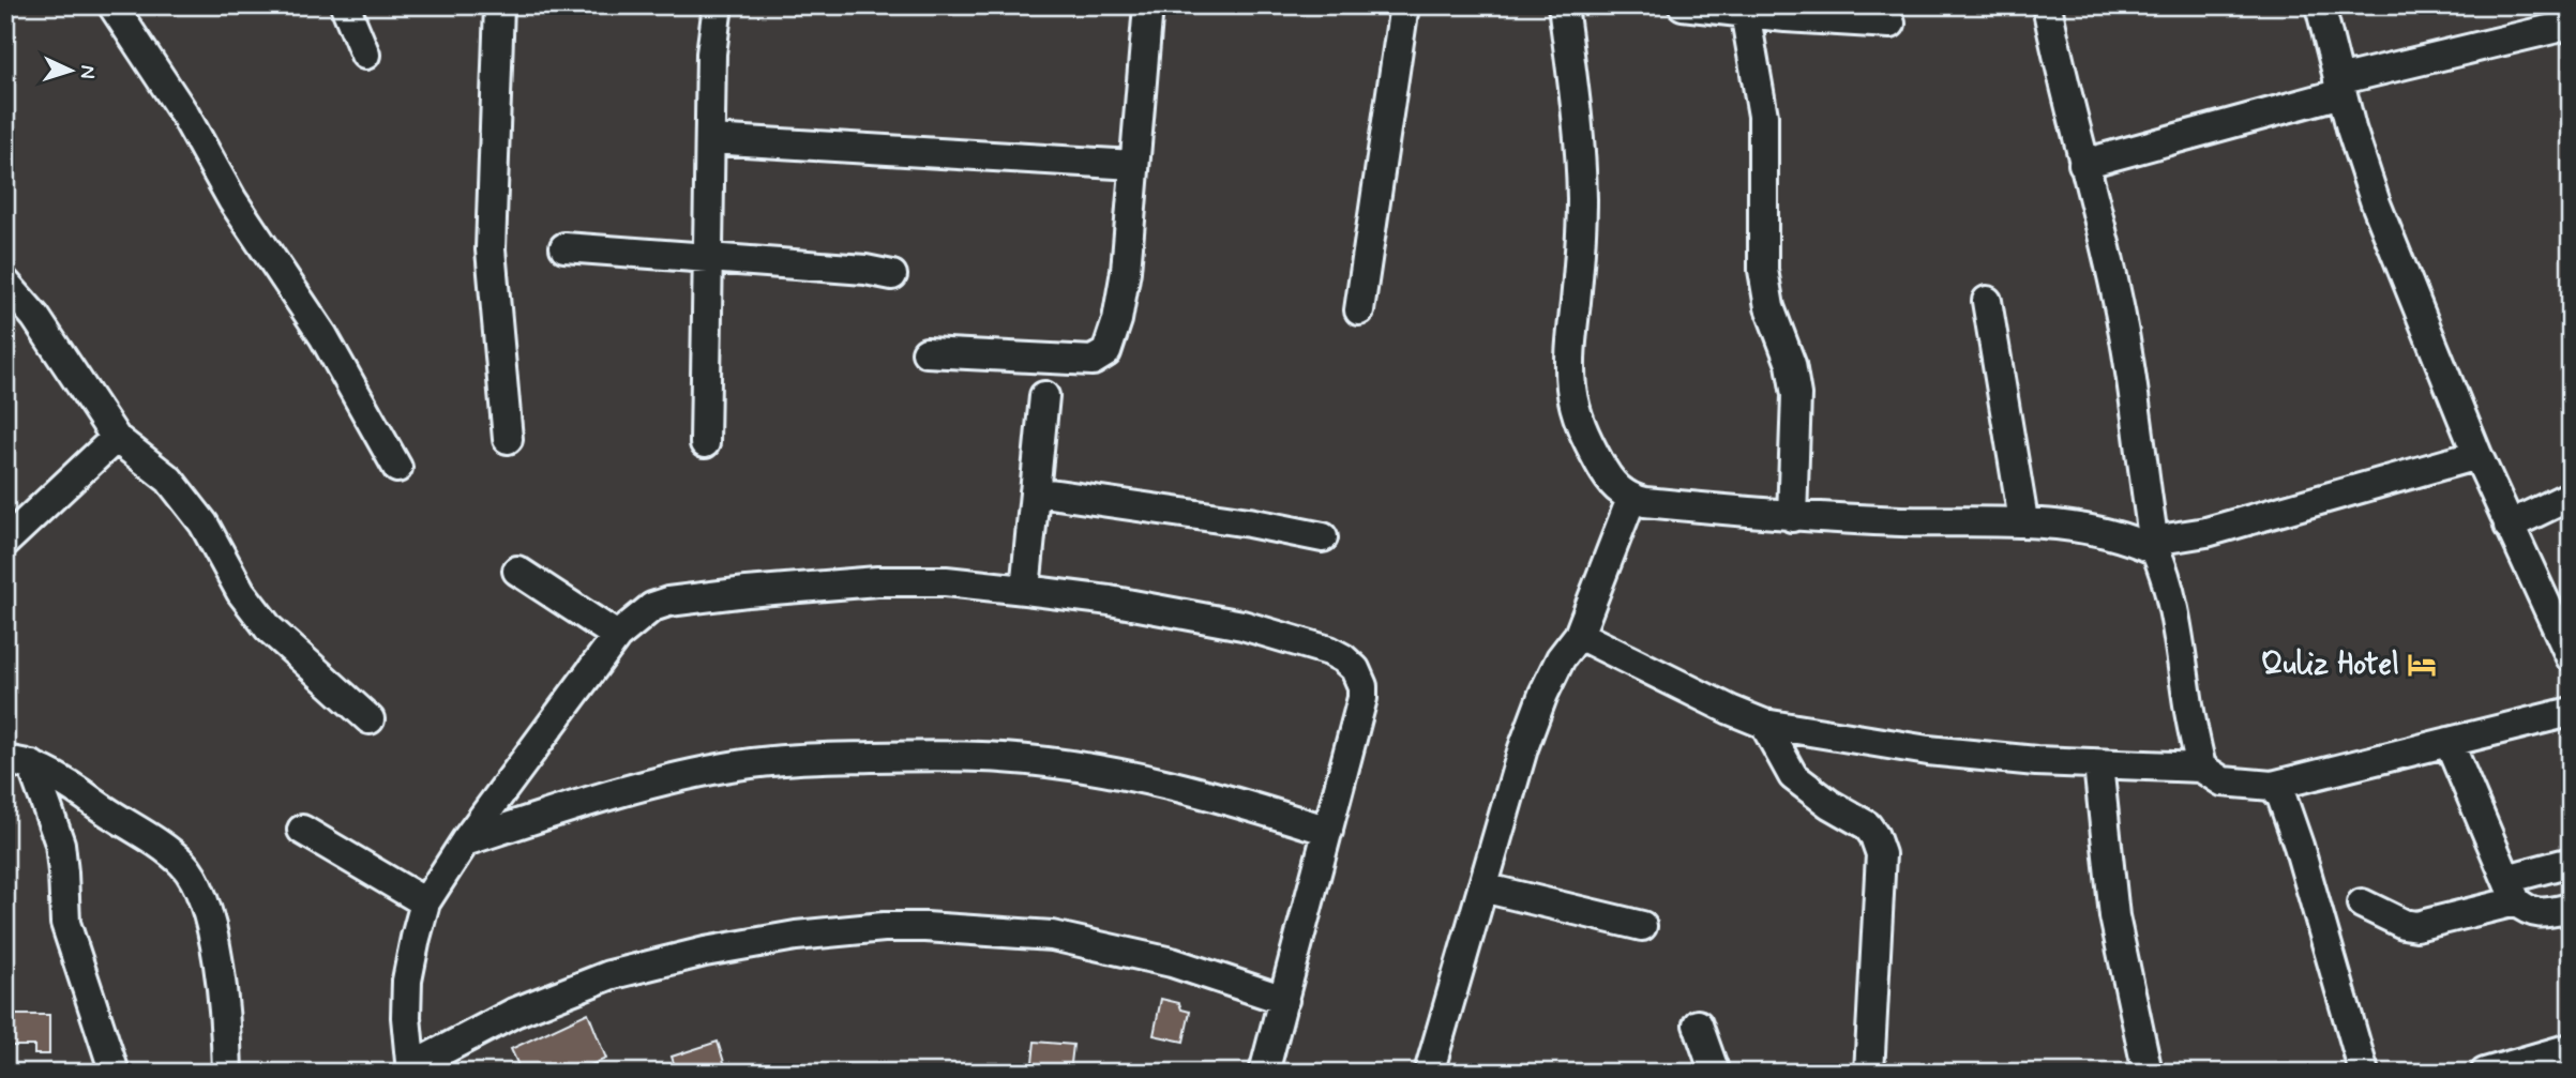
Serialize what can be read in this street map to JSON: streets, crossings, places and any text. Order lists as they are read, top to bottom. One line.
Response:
{"places":{"hotel":["Quliz Hotel"]},"north":"right"}
